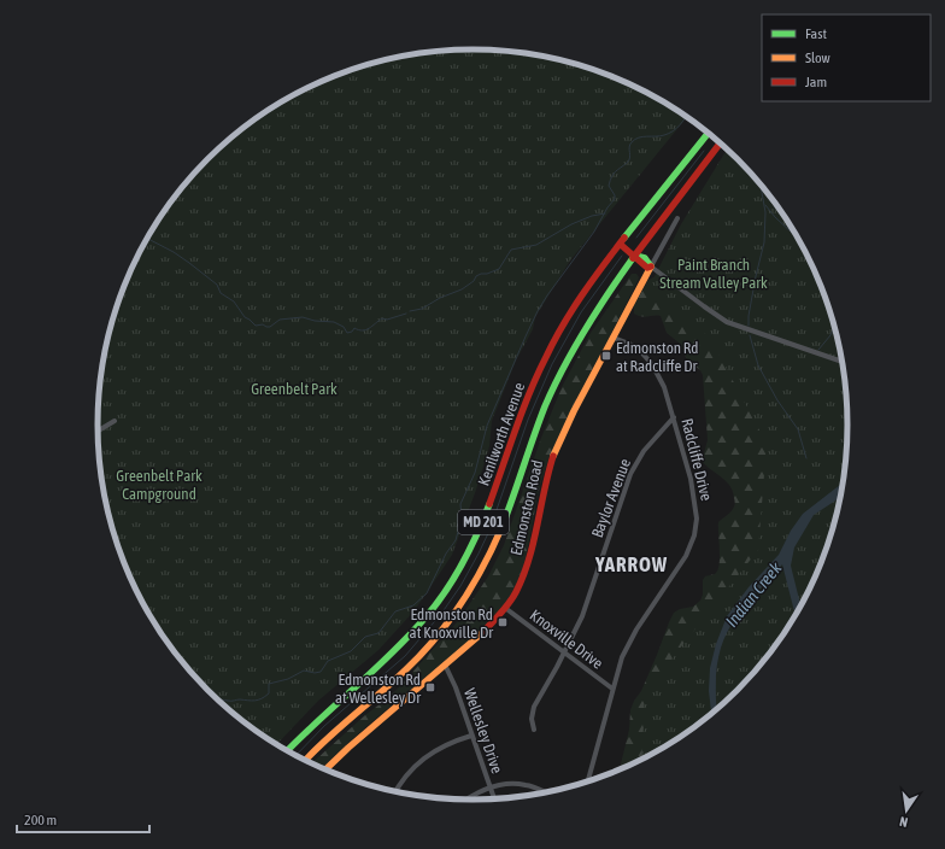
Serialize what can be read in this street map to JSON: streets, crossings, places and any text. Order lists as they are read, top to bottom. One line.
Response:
{"streets":{"main road":["Kenilworth Avenue","Edmonston Road","MD 201"],"street":["Radcliffe Drive","Baylor Avenue","Knoxville Drive","Wellesley Drive"]},"crossings":[["Radcliffe Drive","Baylor Avenue"],["Radcliffe Drive","Edmonston Road"],["Radcliffe Drive","Knoxville Drive"],["Baylor Avenue","Knoxville Drive"],["Edmonston Road","Knoxville Drive"],["Edmonston Road","Wellesley Drive"]],"districts":["YARROW"],"water":["Indian Creek"],"parks":["Paint Branch Stream Valley Park","Greenbelt Park","Greenbelt Park Campground"],"places":{"transit":["Edmonston Rd at Radcliffe Dr","Edmonston Rd at Knoxville Dr","Edmonston Rd at Wellesley Dr"]},"legend":["Fast","Slow","Jam"],"scale_bar":"200 m","north":"bottom"}
